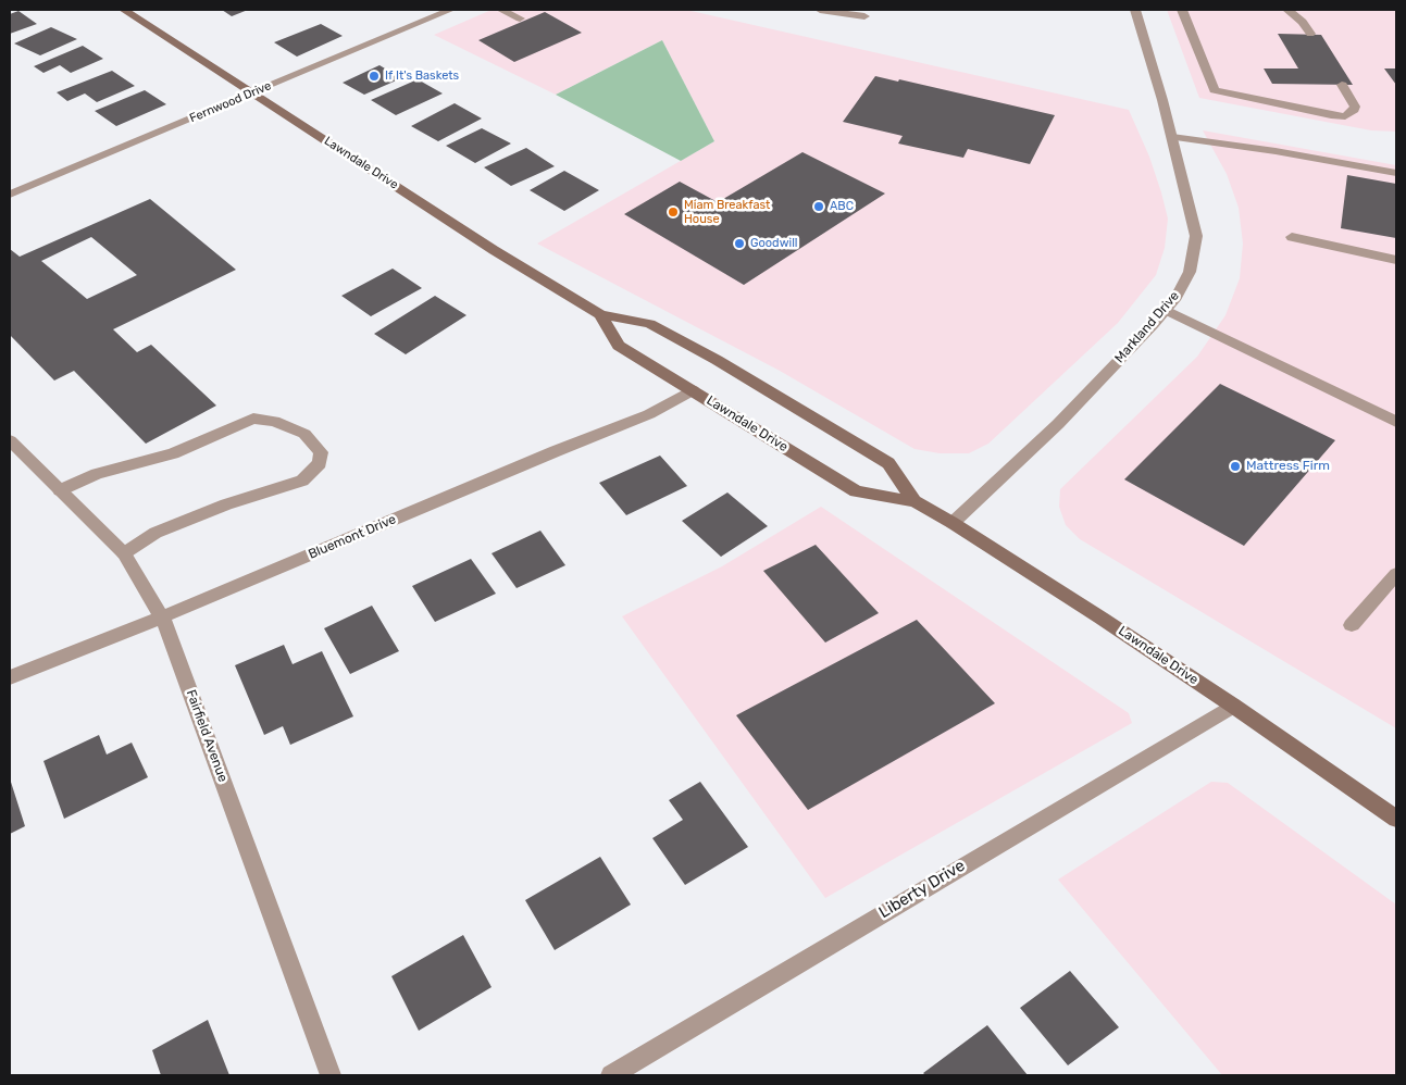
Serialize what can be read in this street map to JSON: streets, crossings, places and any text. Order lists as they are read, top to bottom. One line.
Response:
{"streets":{"main road":["Lawndale Drive"],"street":["Fernwood Drive","Markland Drive","Bluemont Drive","Fairfield Avenue","Liberty Drive"]},"crossings":[["Fernwood Drive","Lawndale Drive"],["Lawndale Drive","Markland Drive"],["Lawndale Drive","Bluemont Drive"],["Lawndale Drive","Liberty Drive"],["Bluemont Drive","Fairfield Avenue"]],"places":["If It's Baskets","ABC","Miam Breakfast House","Goodwill","Mattress Firm"]}
